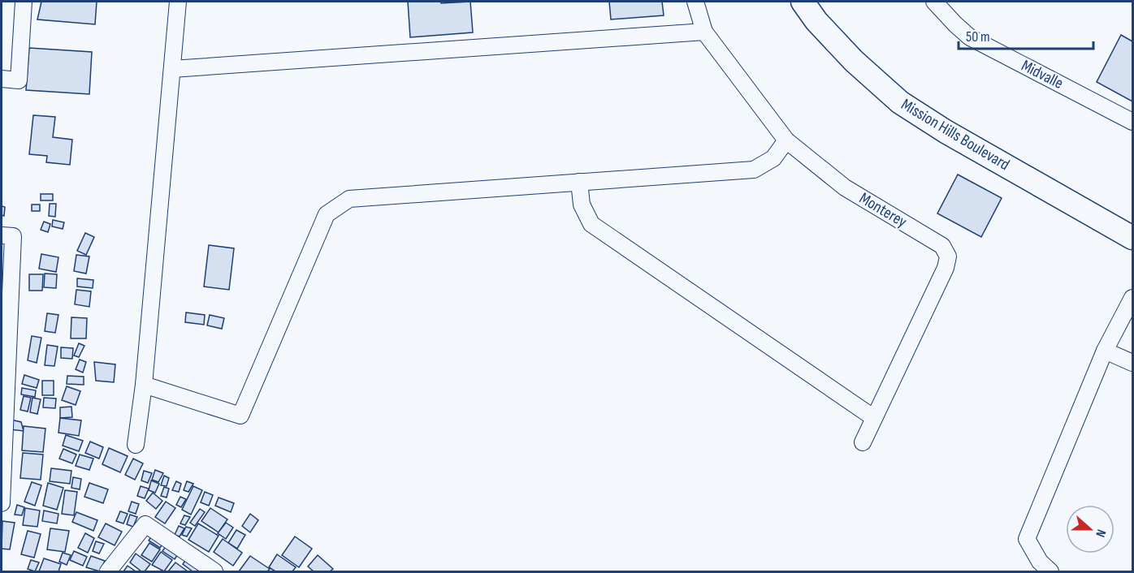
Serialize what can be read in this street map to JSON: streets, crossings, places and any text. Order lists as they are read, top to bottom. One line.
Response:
{"streets":{"street":["Midvalle","Mission Hills Boulevard","Monterey"]},"scale_bar":"50 m","north":"right"}
